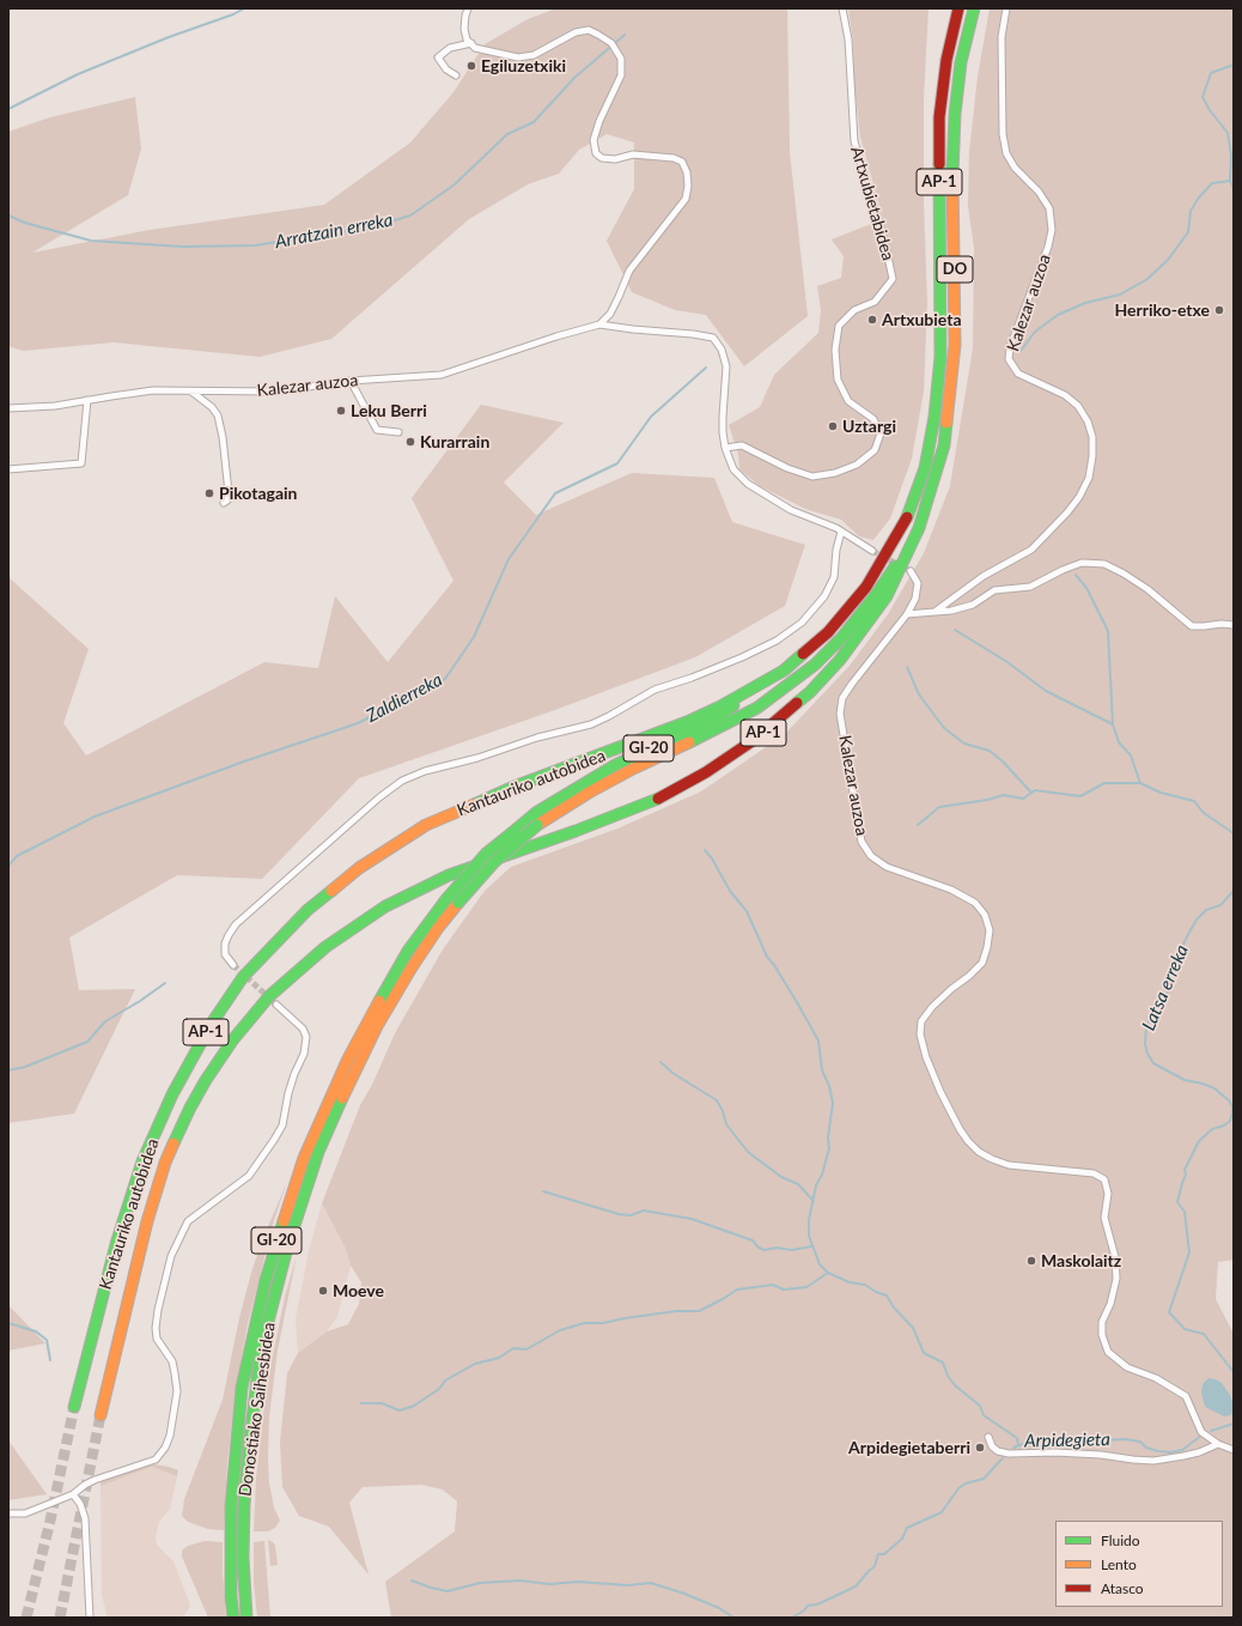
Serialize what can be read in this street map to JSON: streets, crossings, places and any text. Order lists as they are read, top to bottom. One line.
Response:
{"streets":{"highway":["AP-1","DO","GI-20","Kantauriko autobidea","Donostiako Saihesbidea"],"street":["Artxubietabidea","Kalezar auzoa"]},"crossings":[["Artxubietabidea","Kalezar auzoa"],["DO","Kantauriko autobidea"],["DO","Donostiako Saihesbidea"],["Kantauriko autobidea","Donostiako Saihesbidea"]],"water":["Arratzain erreka","Zaldierreka","Latsa erreka","Arpidegieta"],"places":["Egiluzetxiki","Herriko-etxe","Artxubieta","Leku Berri","Uztargi","Kurarrain","Pikotagain","Maskolaitz","Moeve","Arpidegietaberri"],"legend":["Fluido","Lento","Atasco"]}
